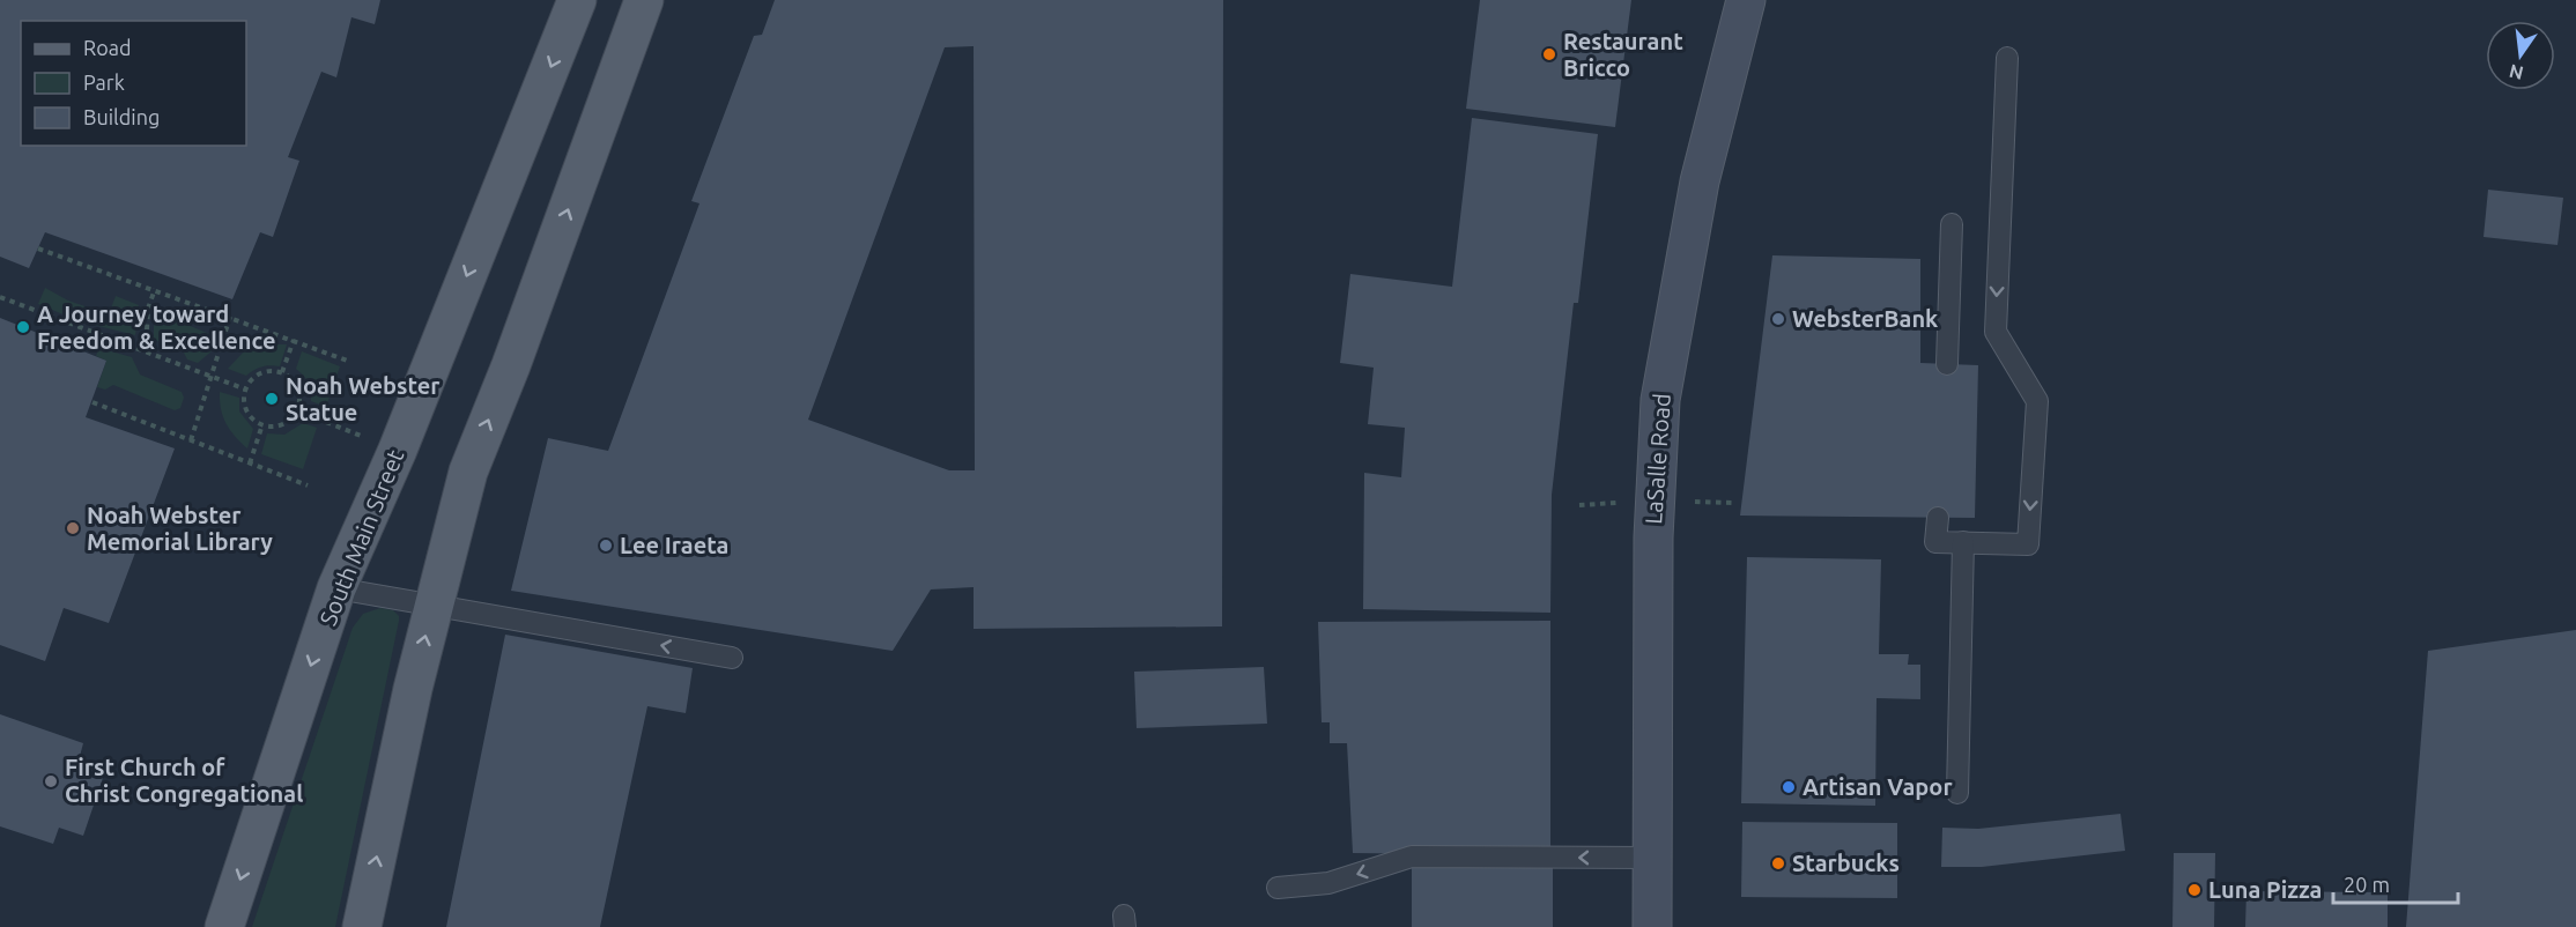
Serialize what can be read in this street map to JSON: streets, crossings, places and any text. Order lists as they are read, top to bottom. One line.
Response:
{"streets":{"main road":["South Main Street"],"street":["LaSalle Road"]},"places":["Restaurant Bricco","WebsterBank","A Journey toward Freedom & Excellence","Noah Webster Statue","Noah Webster Memorial Library","Lee Iraeta","First Church of Christ Congregational","Artisan Vapor","Starbucks","Luna Pizza"],"legend":["Road","Park","Building"],"scale_bar":"20 m","north":"bottom"}
